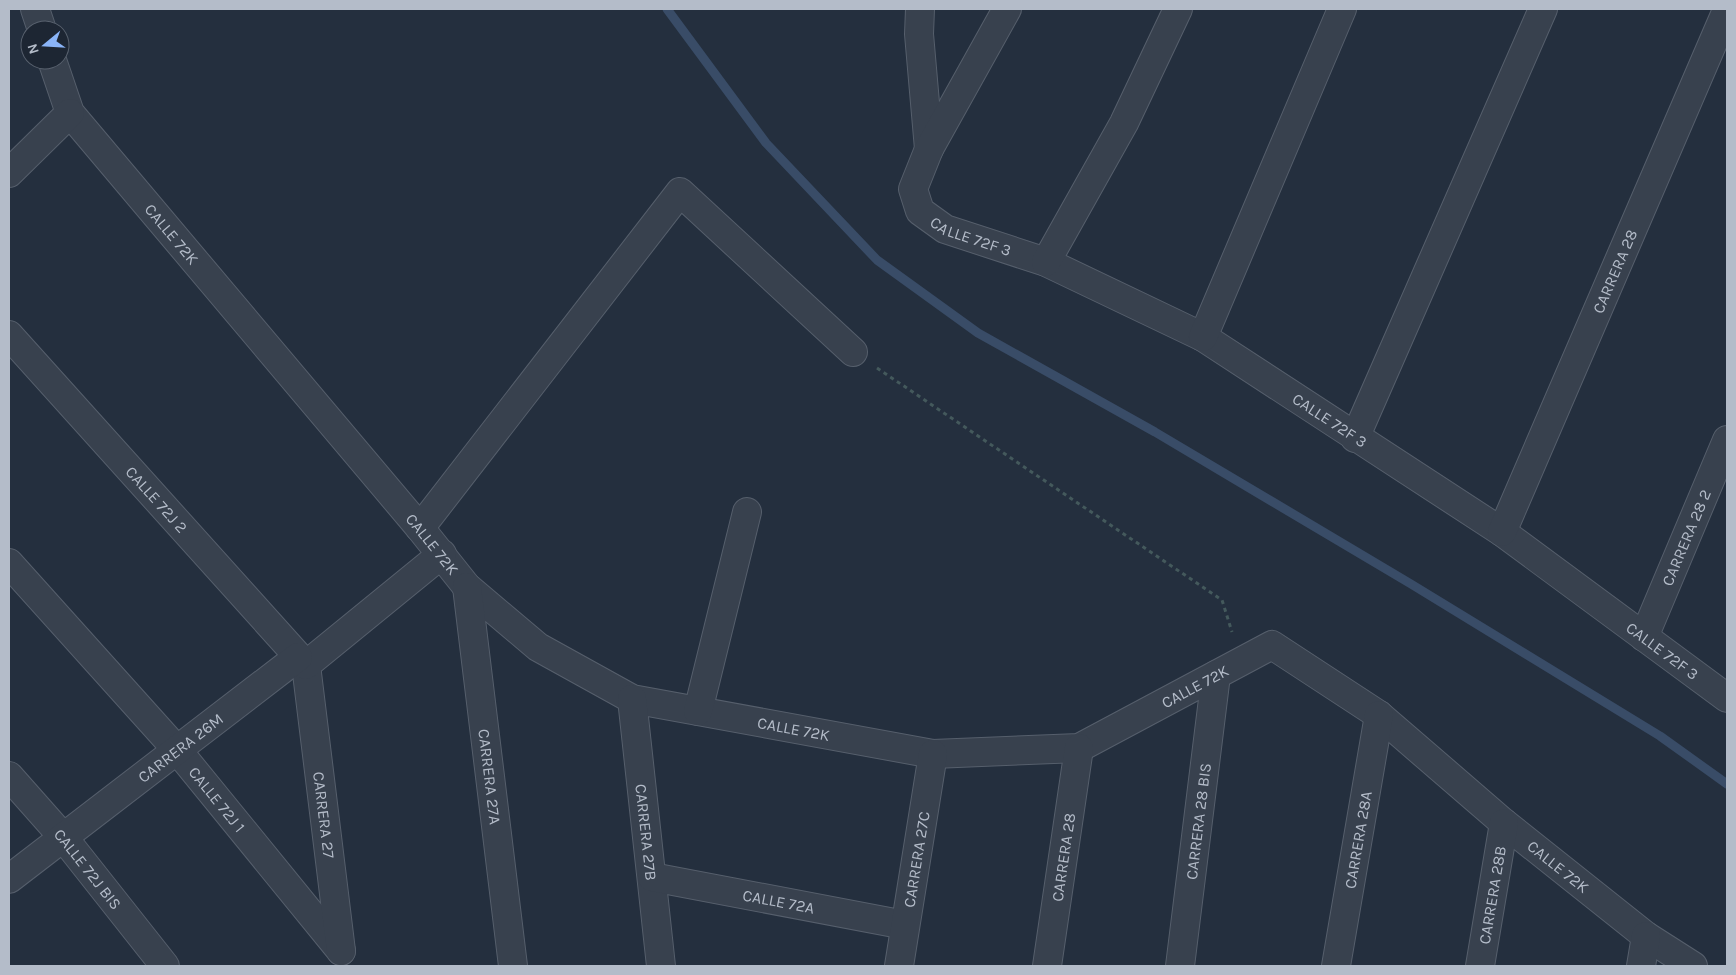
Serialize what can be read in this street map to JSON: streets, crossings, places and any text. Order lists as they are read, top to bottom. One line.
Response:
{"streets":{"street":["CALLE 72K","CALLE 72F 3","CARRERA 28","CALLE 72J 2","CARRERA 28 2","CARRERA 26M","CARRERA 27A","CALLE 72J 1","CARRERA 27","CARRERA 28 BIS","CARRERA 27B","CARRERA 28A","CARRERA 27C","CALLE 72J BIS","CARRERA 28B","CALLE 72A"]},"crossings":[["CALLE 72K","CARRERA 28"],["CALLE 72K","CARRERA 26M"],["CALLE 72K","CARRERA 27A"],["CALLE 72K","CARRERA 28 BIS"],["CALLE 72K","CARRERA 27B"],["CALLE 72K","CARRERA 28A"],["CALLE 72K","CARRERA 27C"],["CALLE 72K","CARRERA 28B"],["CALLE 72F 3","CARRERA 28"],["CALLE 72F 3","CARRERA 28 2"],["CALLE 72J 2","CARRERA 26M"],["CALLE 72J 2","CARRERA 27"],["CARRERA 26M","CALLE 72J 1"],["CARRERA 26M","CARRERA 27"],["CARRERA 26M","CALLE 72J BIS"],["CALLE 72J 1","CARRERA 27"],["CARRERA 27B","CALLE 72A"],["CARRERA 27C","CALLE 72A"]],"north":"left"}
